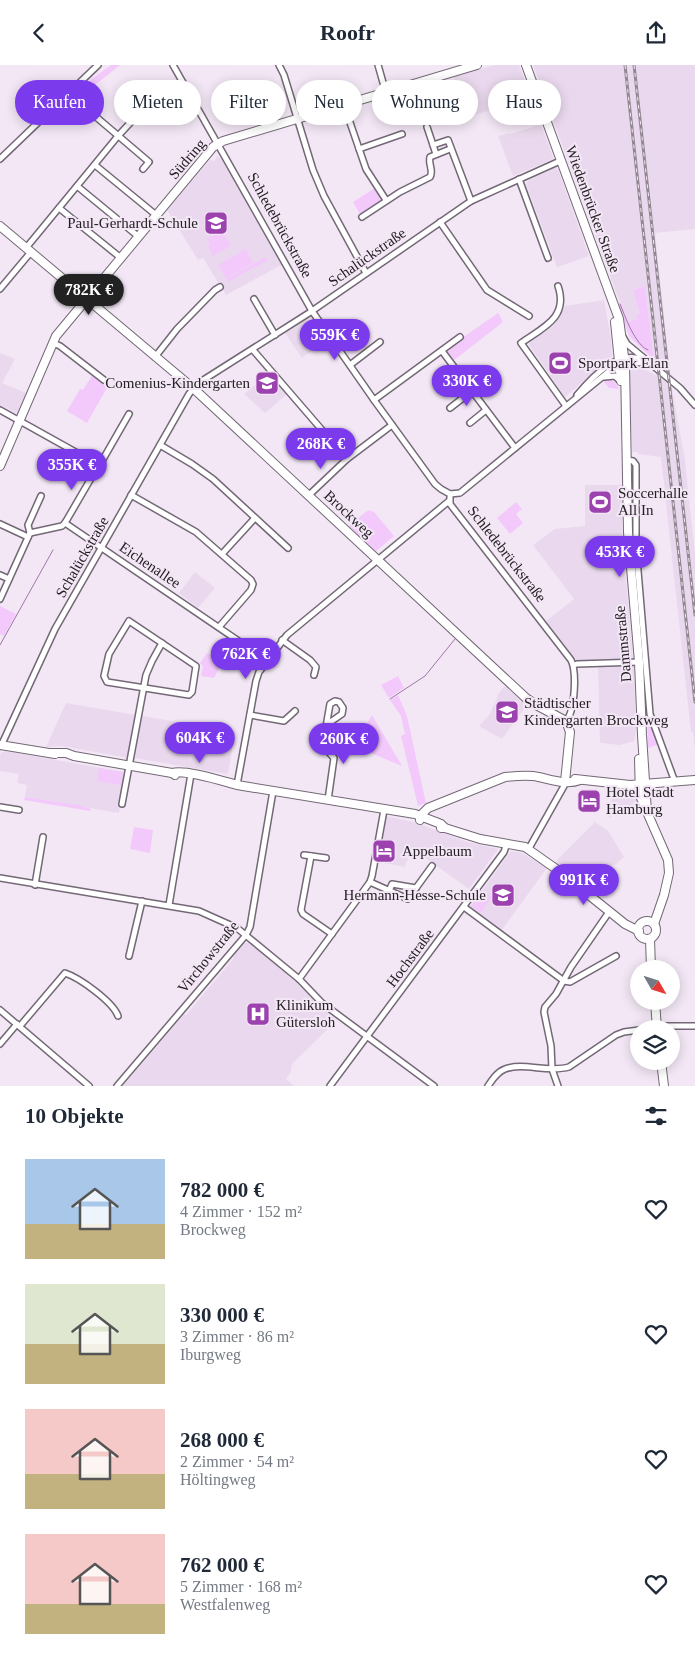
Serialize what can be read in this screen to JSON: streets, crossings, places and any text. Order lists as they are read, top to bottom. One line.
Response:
{"streets":{"street":["Südring","Wiedenbrücker Straße","Schledebrückstraße","Schalückstraße","Brockweg","Eichenallee","Dammstraße","Virchowstraße","Hochstraße"]},"crossings":[["Südring","Schledebrückstraße"],["Südring","Brockweg"],["Wiedenbrücker Straße","Schalückstraße"],["Wiedenbrücker Straße","Dammstraße"],["Schledebrückstraße","Schalückstraße"],["Schalückstraße","Brockweg"],["Schalückstraße","Eichenallee"]],"places":{"school or university":["Paul-Gerhardt-Schule","Comenius-Kindergarten","Städtischer Kindergarten Brockweg","Hermann-Hesse-Schule"],"sports":["Sportpark Elan","Soccerhalle All In"],"hotel":["Hotel Stadt Hamburg","Appelbaum"],"hospital":["Klinikum Gütersloh"]},"north":"bottom right","page":{"header":"Roofr","chip":["Kaufen","Mieten","Filter","Neu","Wohnung","Haus"],"price":["782K €","559K €","330K €","268K €","355K €","453K €","762K €","604K €","260K €","991K €"],"heading":"10 Objekte","list":[{"name":"782 000 €","note":"4 Zimmer · 152 m² · Brockweg"},{"name":"330 000 €","note":"3 Zimmer · 86 m² · Iburgweg"},{"name":"268 000 €","note":"2 Zimmer · 54 m² · Höltingweg"},{"name":"762 000 €","note":"5 Zimmer · 168 m² · Westfalenweg"}]}}
